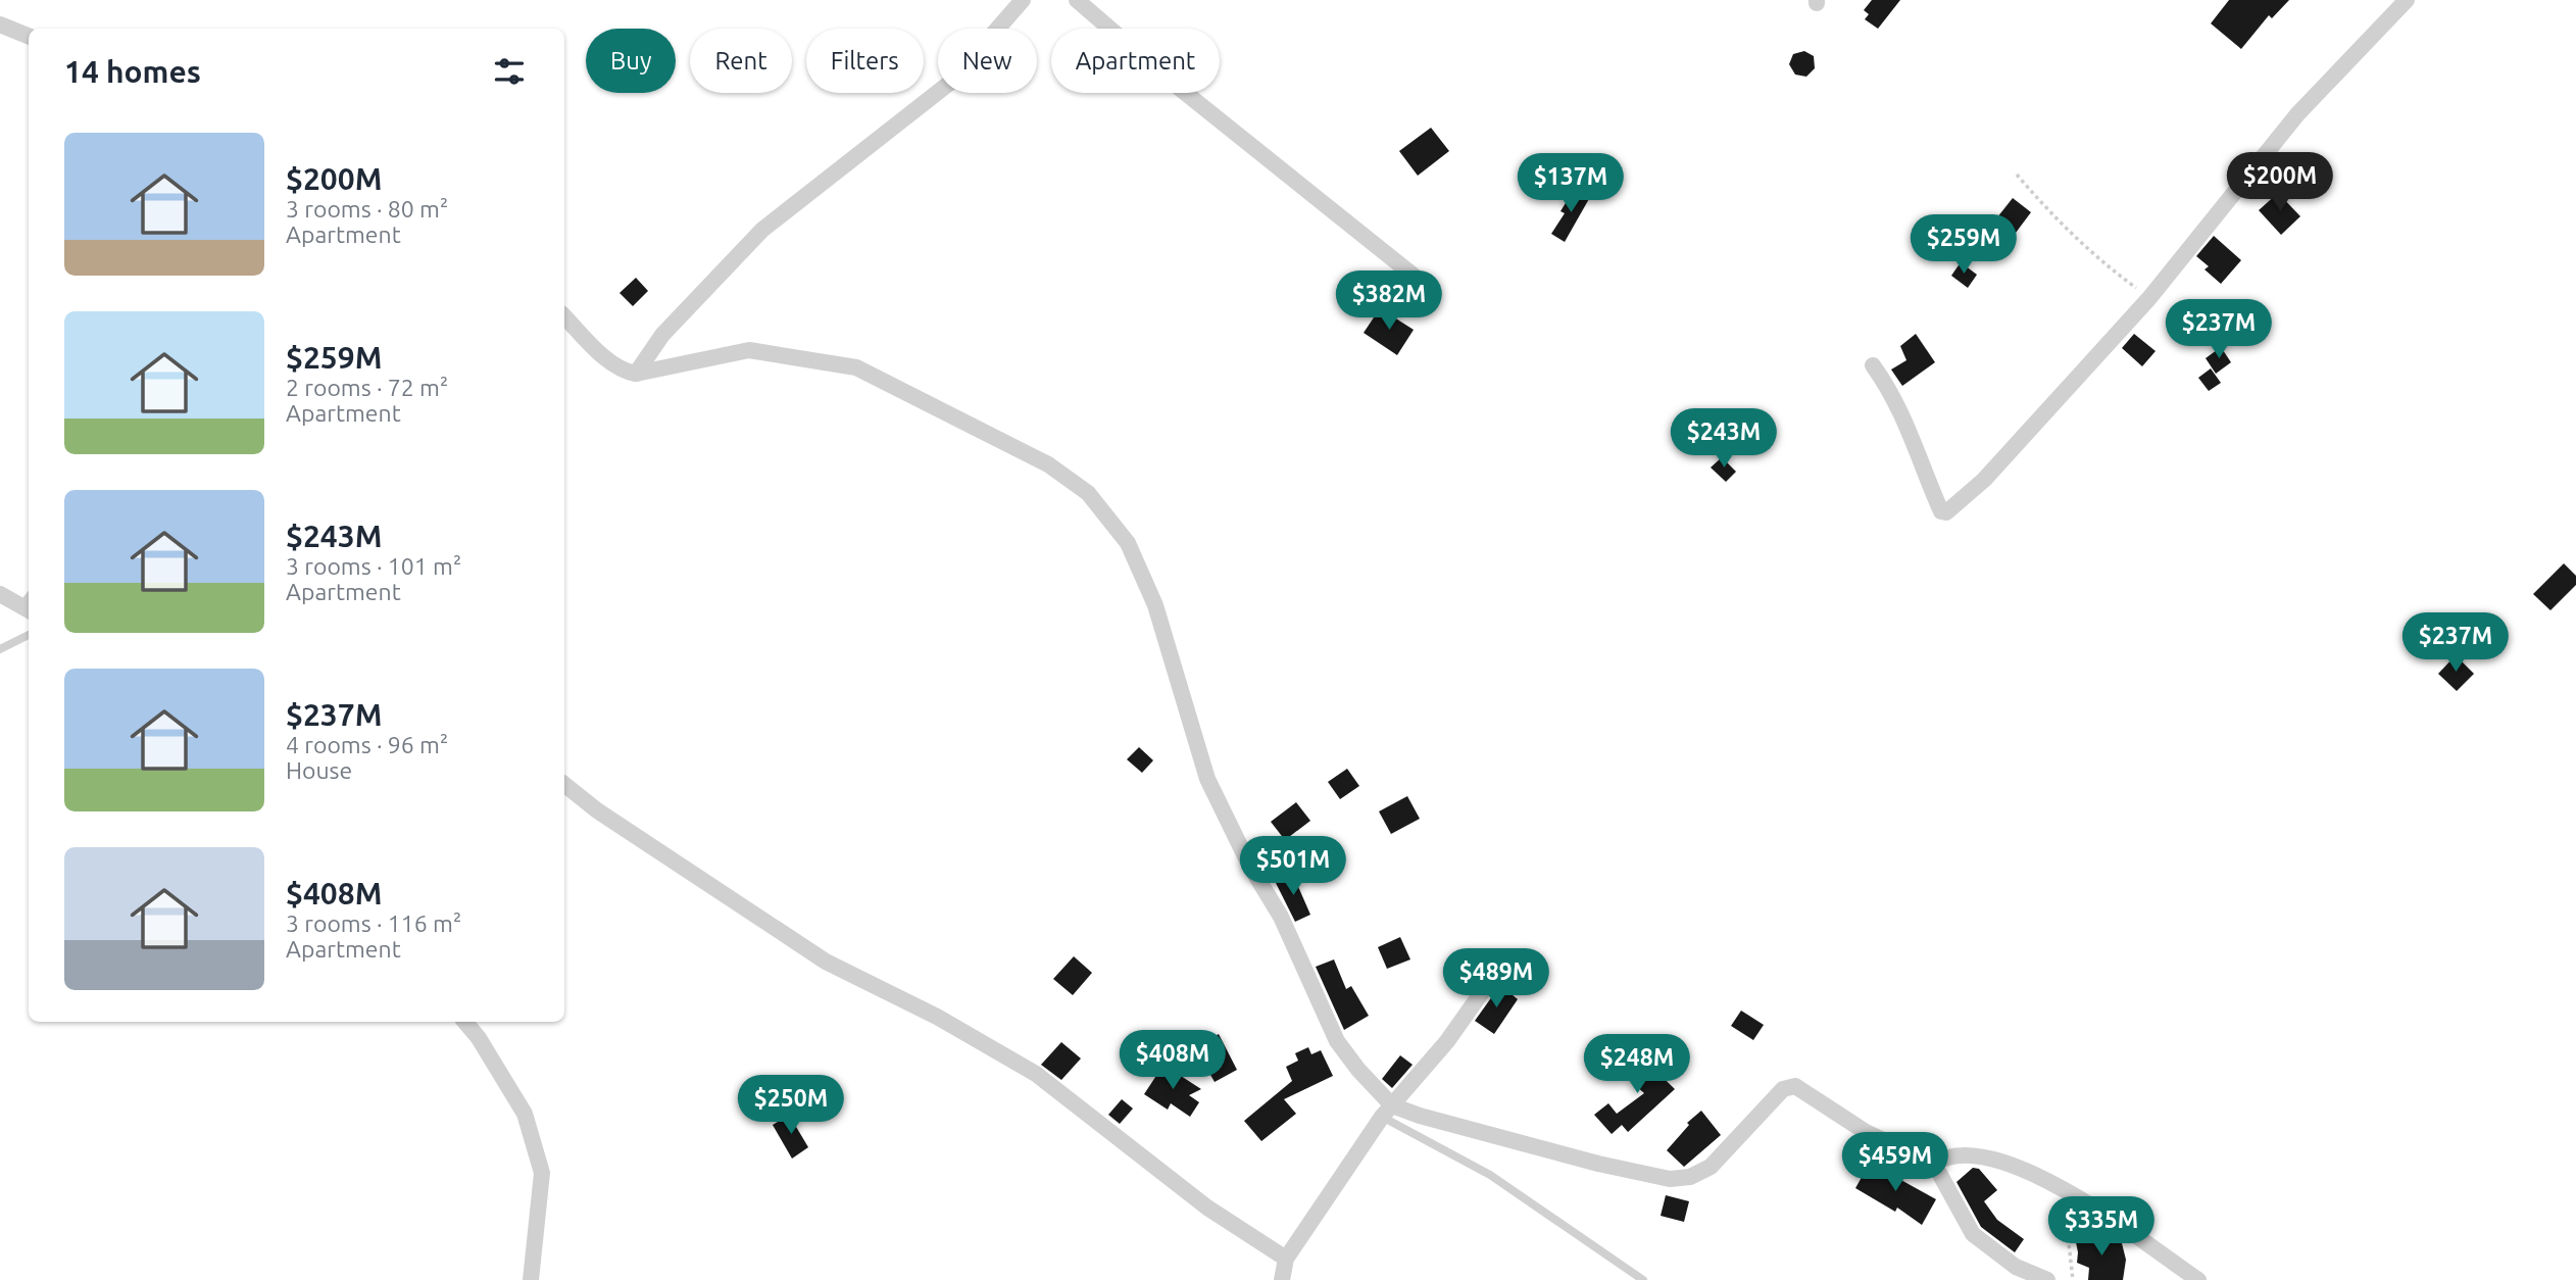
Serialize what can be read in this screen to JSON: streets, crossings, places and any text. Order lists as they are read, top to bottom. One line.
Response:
{"page":{"chip":["Buy","Rent","Filters","New","Apartment"],"heading":"14 homes","list":[{"name":"$200M","note":"3 rooms · 80 m² · Apartment"},{"name":"$259M","note":"2 rooms · 72 m² · Apartment"},{"name":"$243M","note":"3 rooms · 101 m² · Apartment"},{"name":"$237M","note":"4 rooms · 96 m² · House"},{"name":"$408M","note":"3 rooms · 116 m² · Apartment"}],"price":["$200M","$137M","$259M","$382M","$237M","$243M","$237M","$501M","$489M","$408M","$248M","$250M","$459M","$335M"]}}
